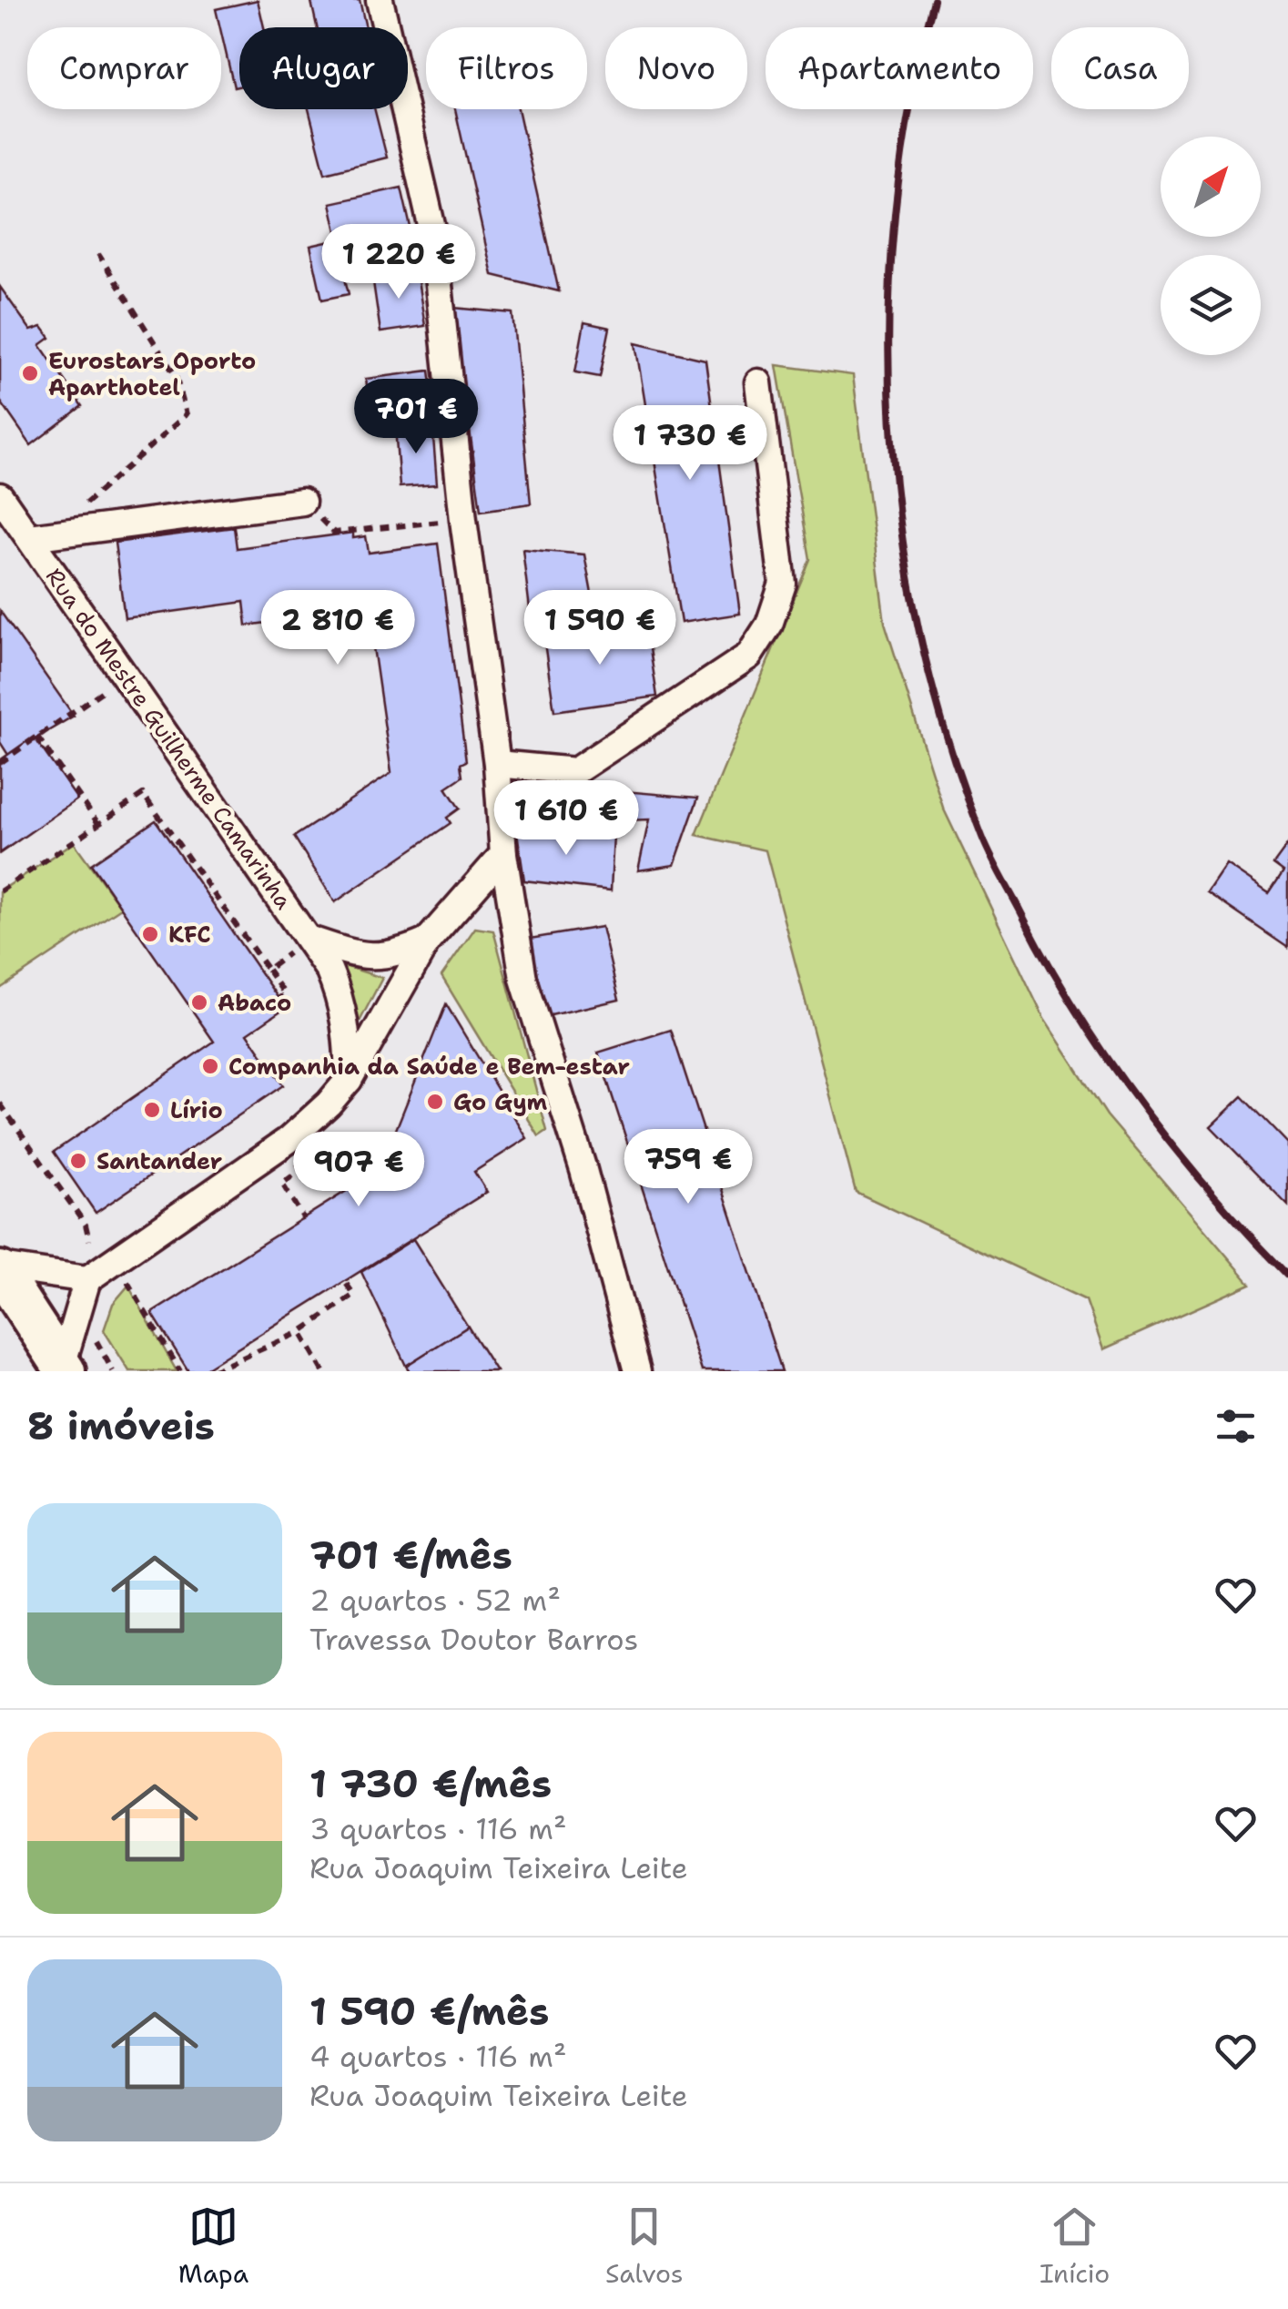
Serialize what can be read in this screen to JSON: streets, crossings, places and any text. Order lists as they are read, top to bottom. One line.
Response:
{"streets":{"street":["Rua do Mestre Guilherme Camarinha"]},"places":["Eurostars Oporto Aparthotel","KFC","Abaco","Companhia da Saúde e Bem-estar","Go Gym","Lírio","Santander"],"north":"top right","page":{"chip":["Comprar","Alugar","Filtros","Novo","Apartamento","Casa"],"price":["1 220 €","701 €","1 730 €","2 810 €","1 590 €","1 610 €","759 €","907 €"],"heading":"8 imóveis","list":[{"name":"701 €/mês","note":"2 quartos · 52 m² · Travessa Doutor Barros"},{"name":"1 730 €/mês","note":"3 quartos · 116 m² · Rua Joaquim Teixeira Leite"},{"name":"1 590 €/mês","note":"4 quartos · 116 m² · Rua Joaquim Teixeira Leite"}],"tabs":["Mapa","Salvos","Início"]}}
